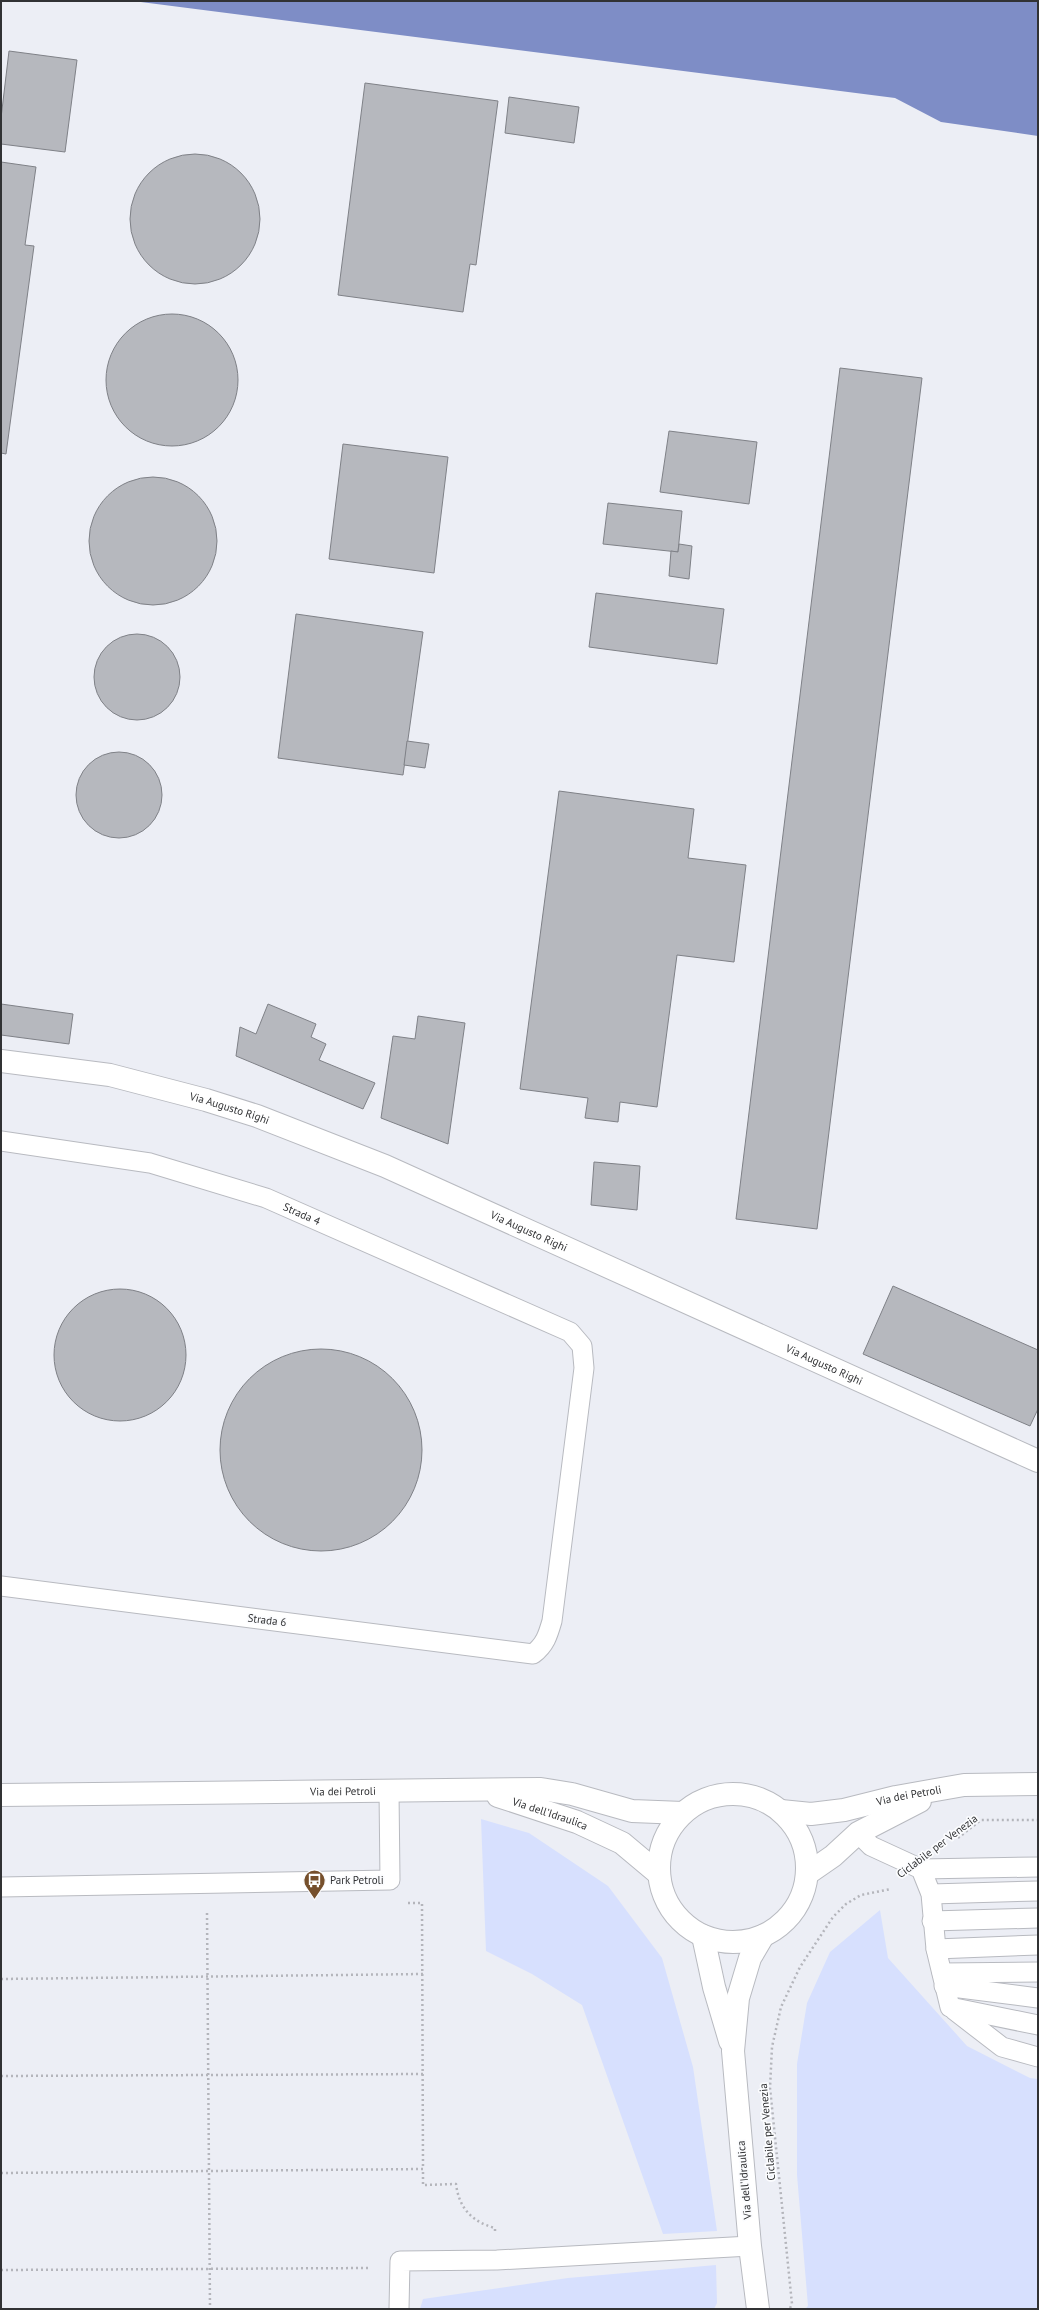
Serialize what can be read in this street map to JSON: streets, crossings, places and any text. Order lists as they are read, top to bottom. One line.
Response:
{"streets":{"street":["Via Augusto Righi","Via dei Petroli","Via dell'Idraulica"],"lane":["Strada 4","Strada 6"],"path":["Ciclabile per Venezia"]},"crossings":[["Strada 4","Strada 6"],["Via dei Petroli","Via dell'Idraulica"]],"places":{"bus stop":["Park Petroli"]}}
